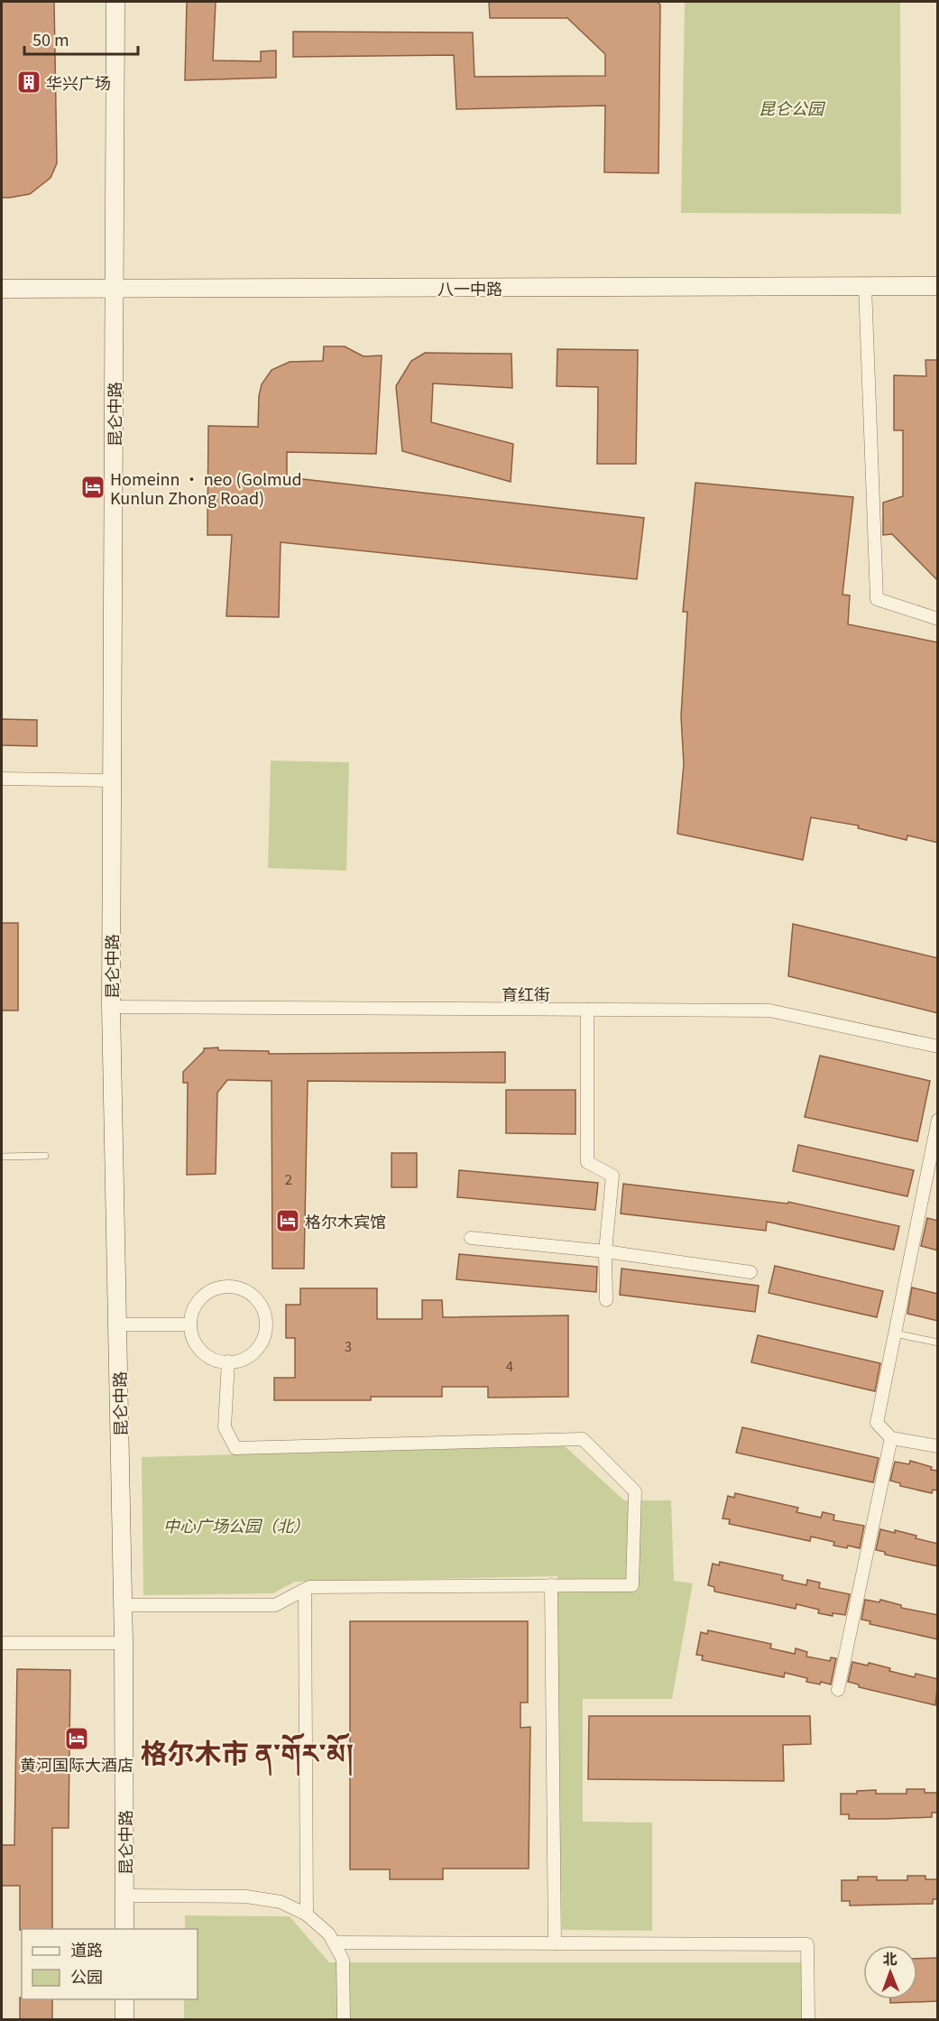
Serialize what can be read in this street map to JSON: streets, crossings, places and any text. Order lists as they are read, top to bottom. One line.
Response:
{"streets":{"main road":["八一中路","昆仑中路"],"street":["育红街"]},"crossings":[["八一中路","昆仑中路"],["昆仑中路","育红街"]],"districts":["格尔木市 ན་གོར་མོ།"],"parks":["昆仑公园","中心广场公园（北）"],"places":{"building":["华兴广场"],"hotel":["Homeinn · neo (Golmud Kunlun Zhong Road)","格尔木宾馆","黄河国际大酒店"]},"house_numbers":["2","3","4"],"legend":["道路","公园"],"scale_bar":"50 m","north":"top"}
